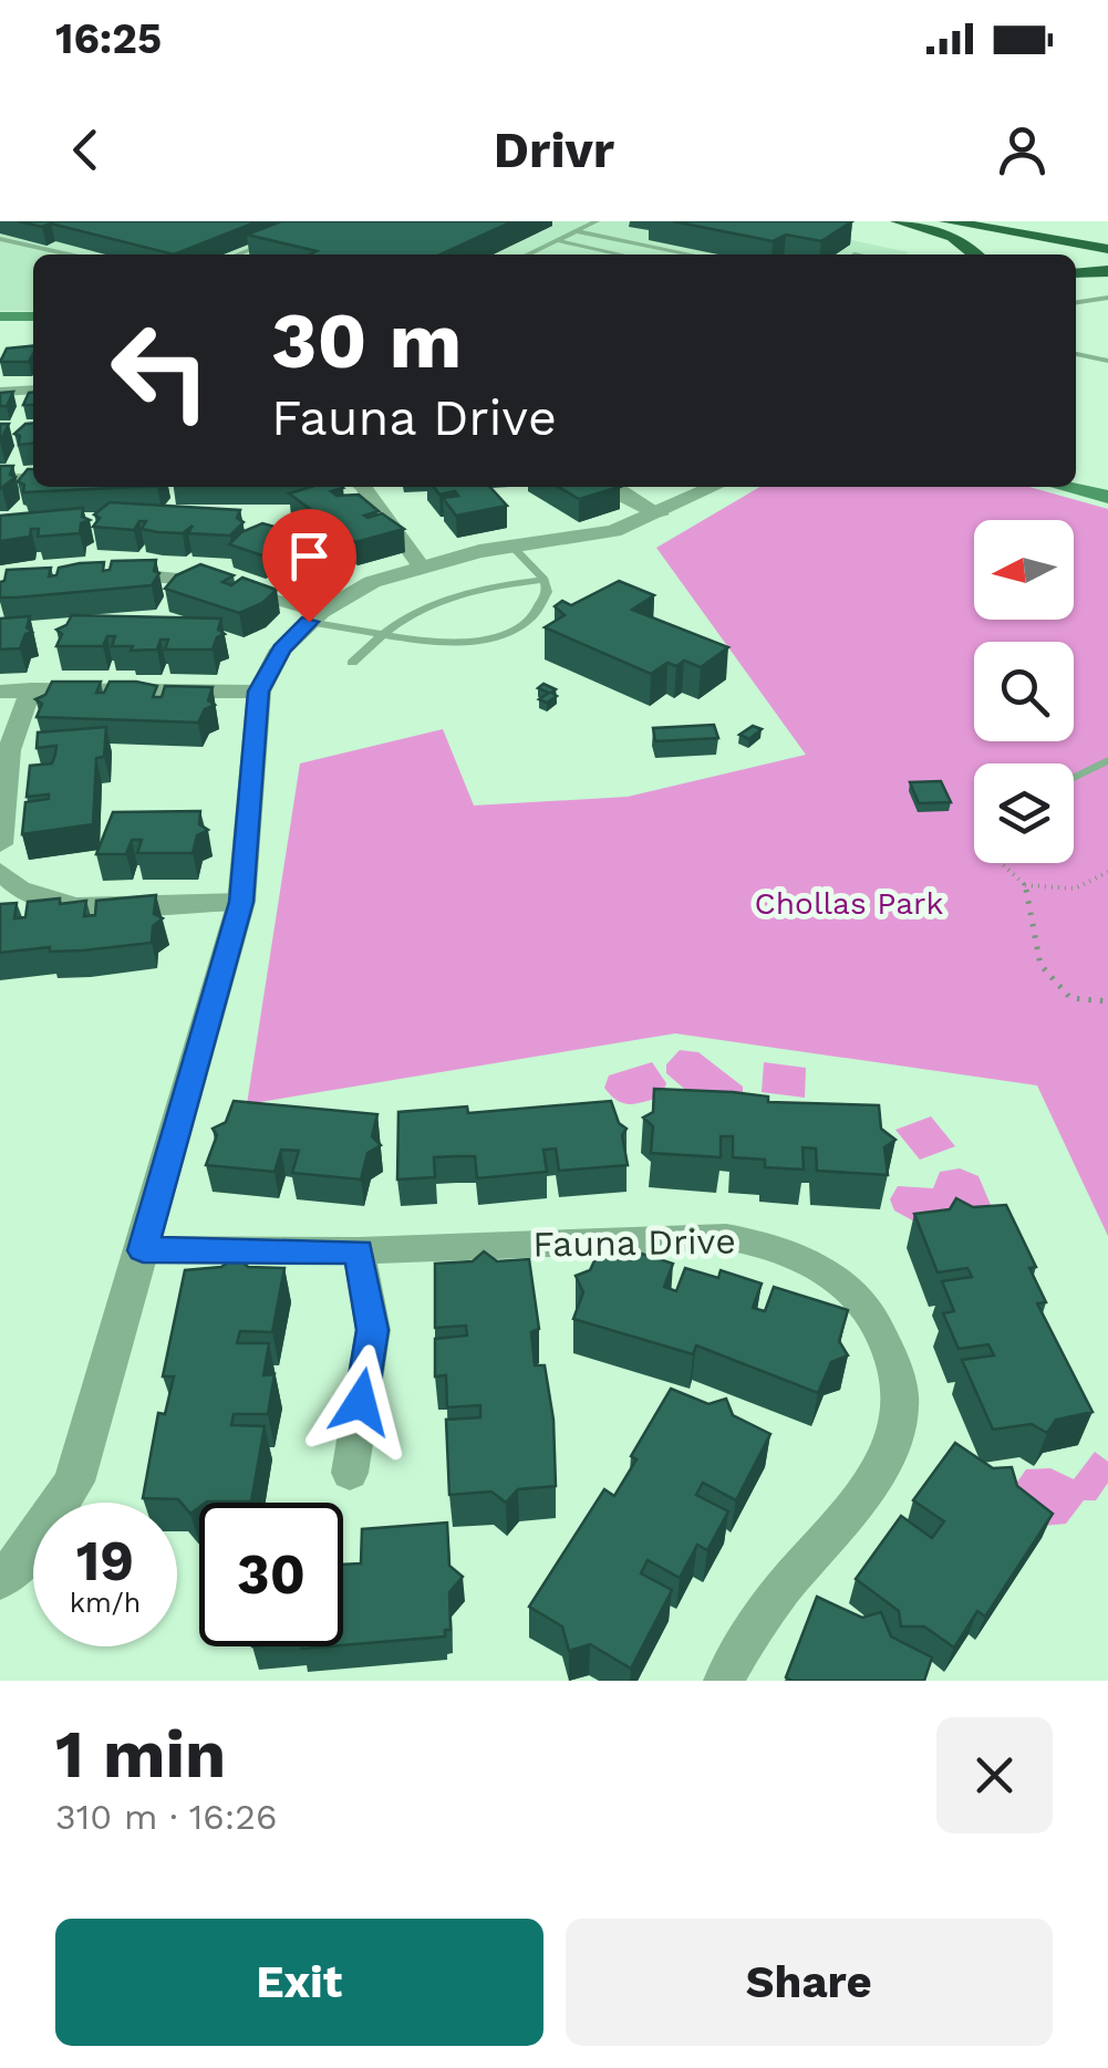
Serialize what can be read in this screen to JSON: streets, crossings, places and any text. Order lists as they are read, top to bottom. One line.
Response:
{"streets":{"street":["Fauna Drive"]},"parks":["Chollas Park"],"north":"left","page":{"status":"16:25","header":"Drivr","turn":["30 m","Fauna Drive"],"speed":"19 km/h","limit":"30","heading":["1 min","310 m · 16:26"],"buttons":["Exit","Share"]}}
